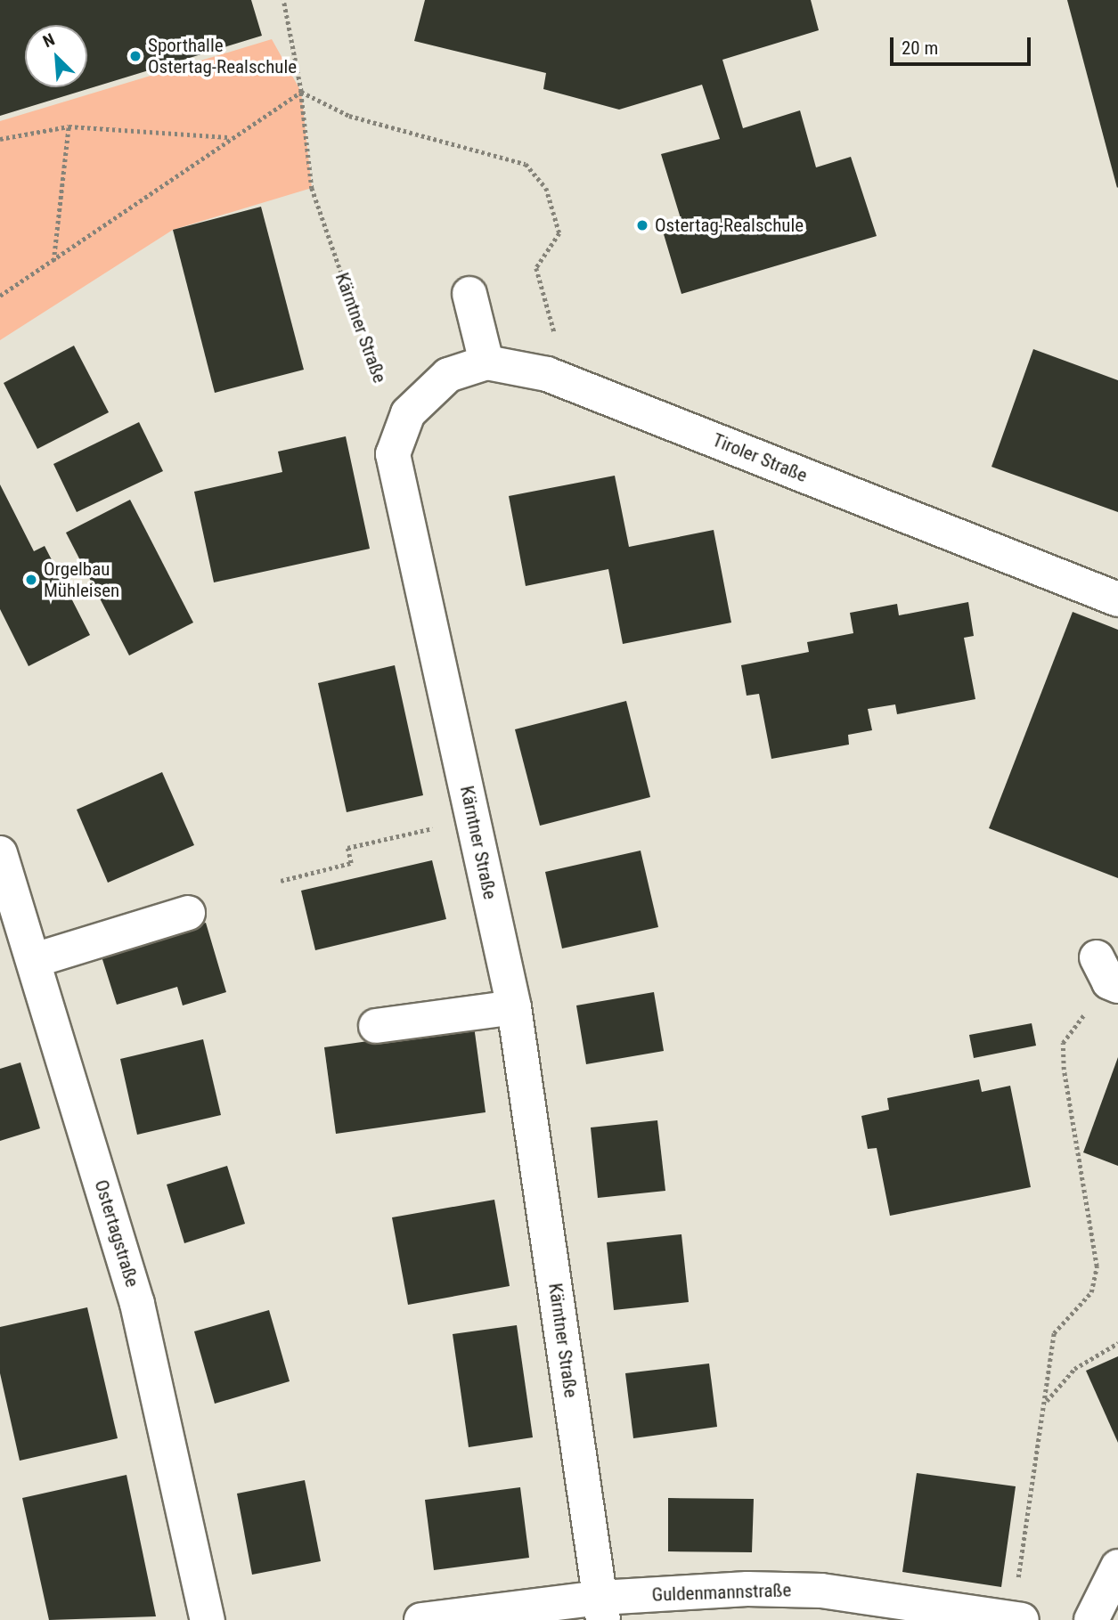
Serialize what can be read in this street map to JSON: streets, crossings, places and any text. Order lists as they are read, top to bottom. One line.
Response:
{"streets":{"street":["Kärntner Straße","Tiroler Straße","Ostertagstraße","Guldenmannstraße"]},"crossings":[["Kärntner Straße","Guldenmannstraße"]],"places":["Sporthalle Ostertag-Realschule","Ostertag-Realschule","Orgelbau Mühleisen"],"scale_bar":"20 m","north":"top left"}
